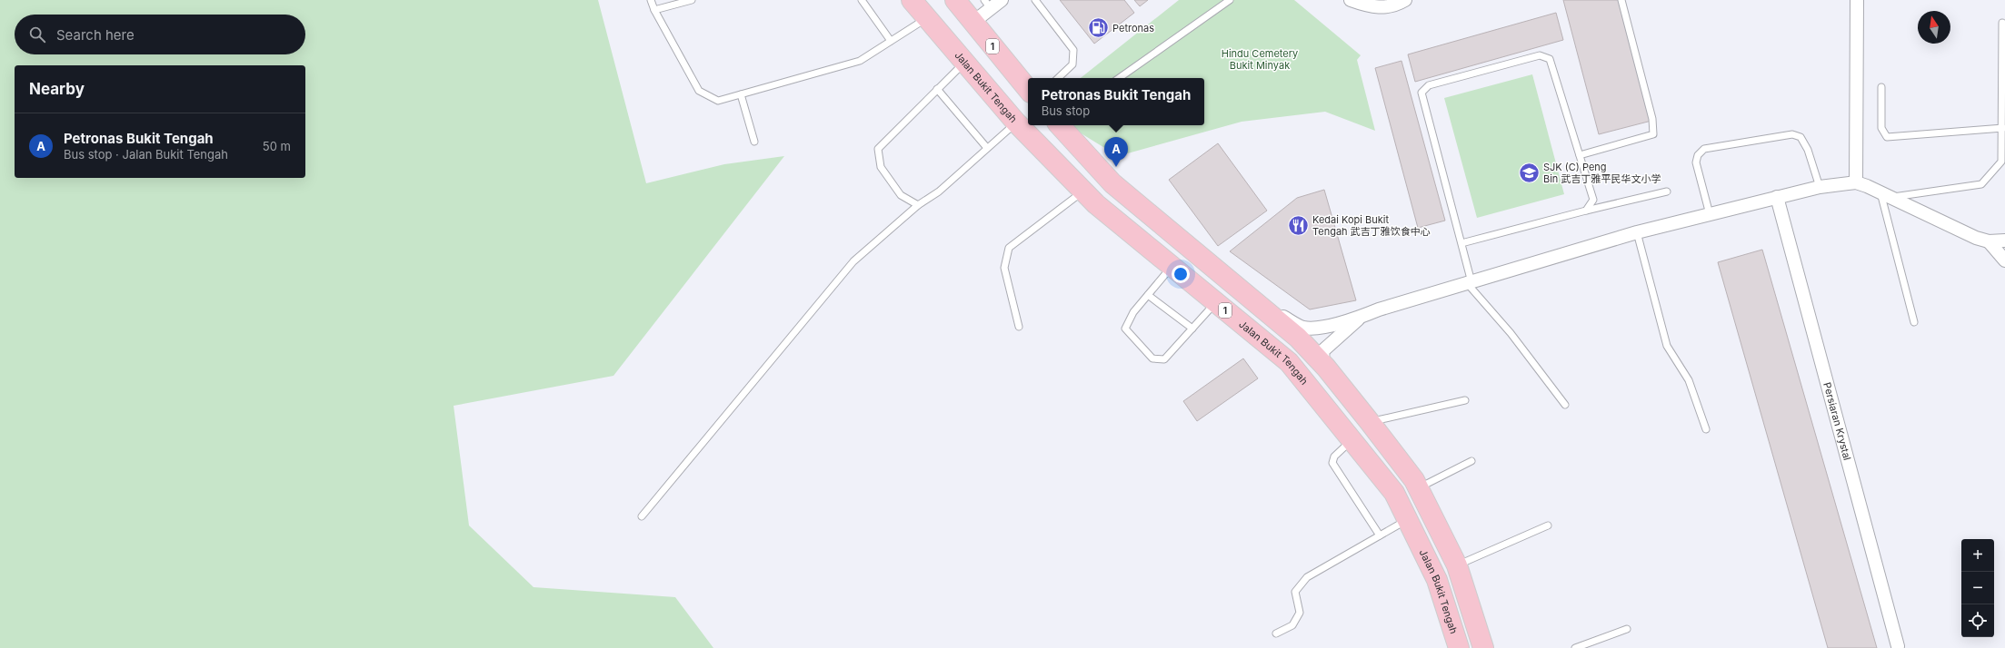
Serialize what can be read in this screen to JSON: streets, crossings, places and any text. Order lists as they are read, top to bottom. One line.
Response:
{"streets":{"highway":["1","Jalan Bukit Tengah"],"street":["Persiaran Krystal"]},"parks":["Hindu Cemetery Bukit Minyak"],"places":{"fuel station":["Petronas"],"school or university":["SJK (C) Peng Bin 武吉丁雅平民华文小学"],"restaurant":["Kedai Kopi Bukit Tengah 武吉丁雅饮食中心"]},"north":"top","page":{"search":"Search here","heading":"Nearby","popup":["Petronas Bukit Tengah","Bus stop"],"list":[{"mark":"A","name":"Petronas Bukit Tengah","note":"Bus stop · Jalan Bukit Tengah","value":"50 m"}],"pins":"A","map_buttons":["+","−"]}}
